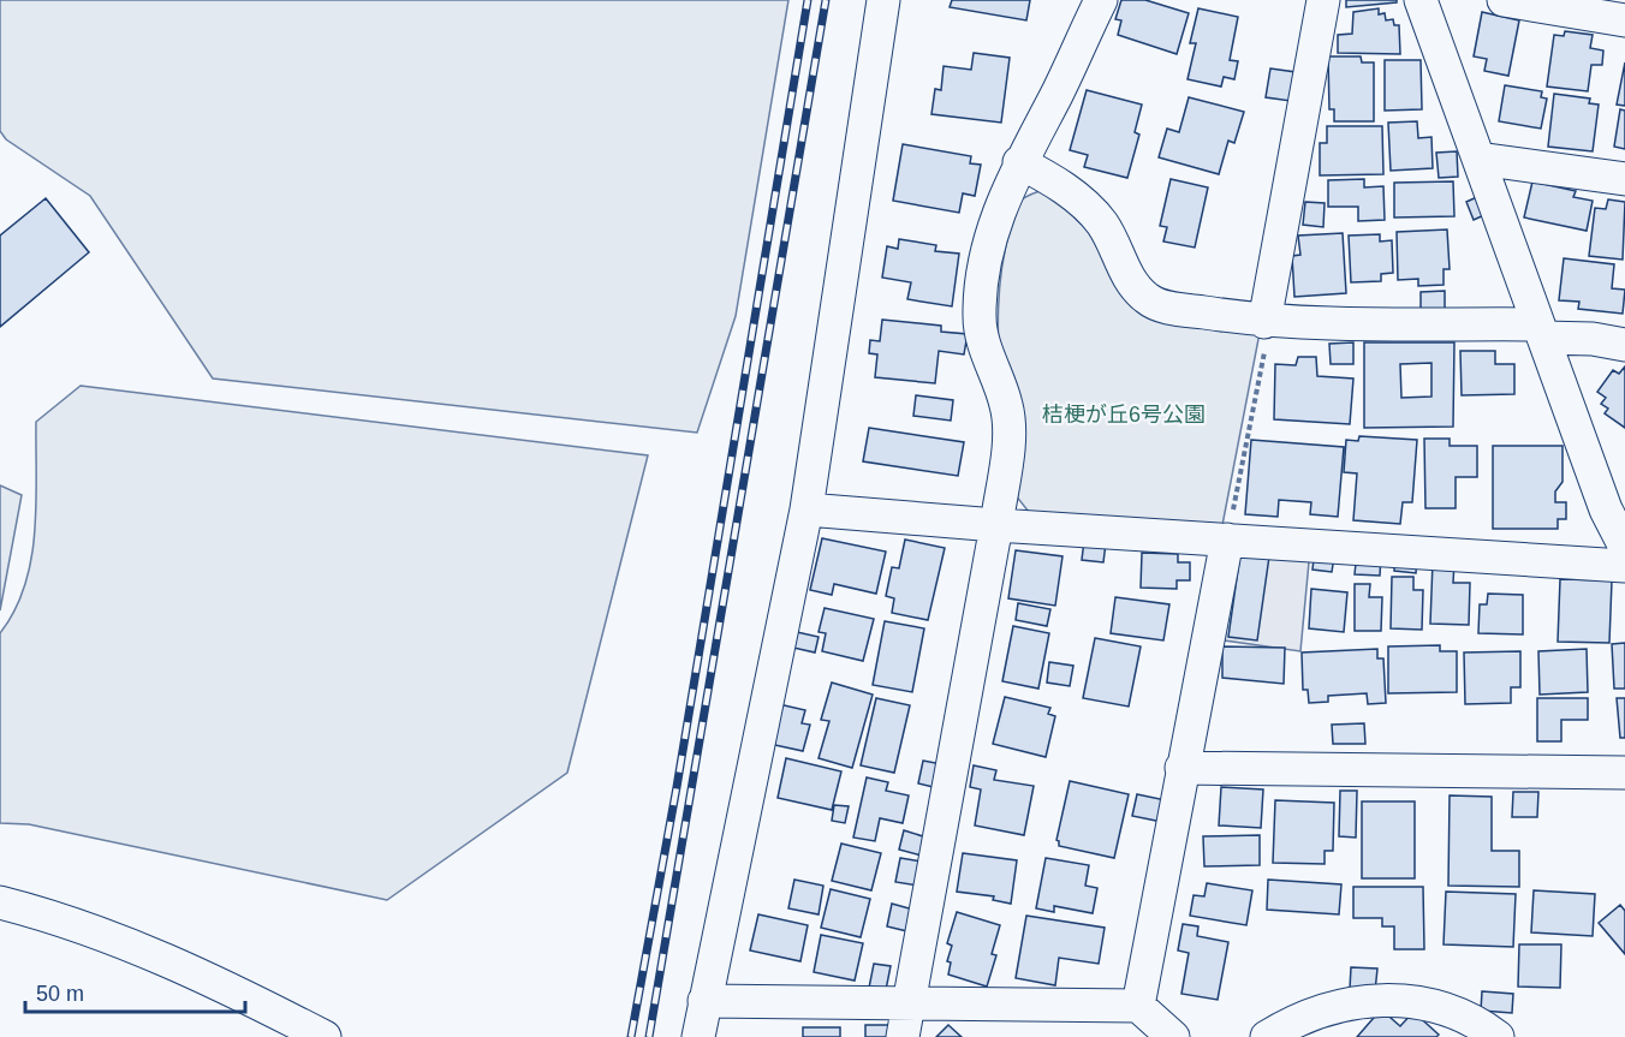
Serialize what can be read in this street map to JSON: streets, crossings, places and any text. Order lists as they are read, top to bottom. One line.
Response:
{"parks":["桔梗が丘6号公園"],"scale_bar":"50 m"}
